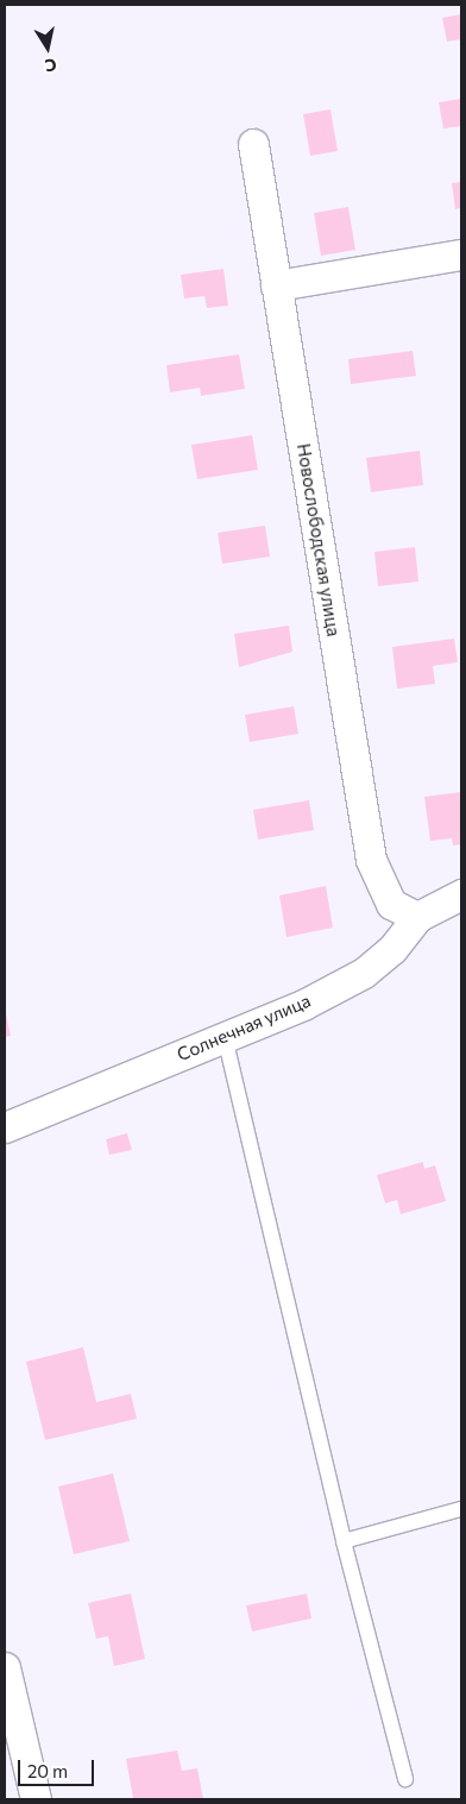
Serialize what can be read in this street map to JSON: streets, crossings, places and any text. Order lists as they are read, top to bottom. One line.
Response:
{"streets":{"street":["Новослободская улица","Солнечная улица"]},"crossings":[["Новослободская улица","Солнечная улица"]],"scale_bar":"20 m","north":"bottom"}
